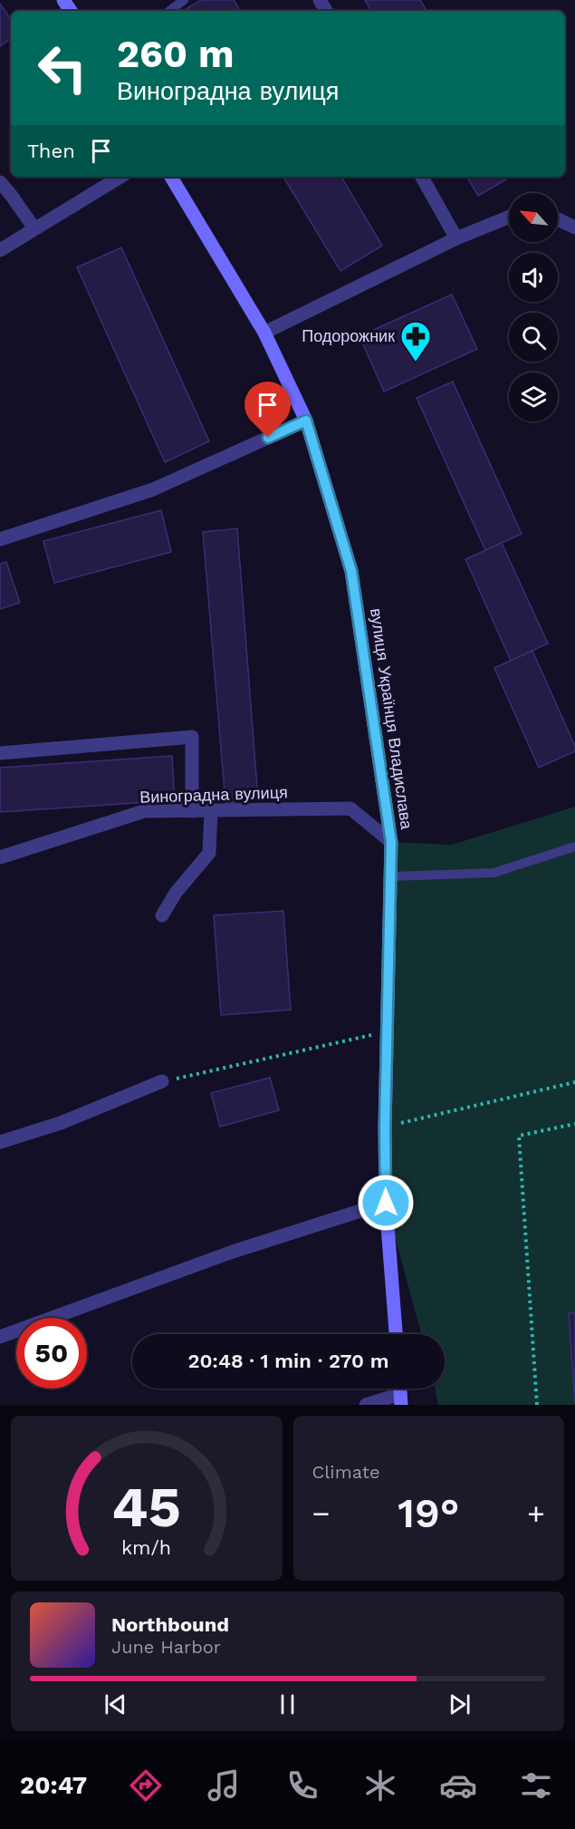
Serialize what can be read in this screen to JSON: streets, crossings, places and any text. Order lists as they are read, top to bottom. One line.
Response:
{"streets":{"main road":["вулиця Українця Владислава"],"street":["Виноградна вулиця"]},"crossings":[["вулиця Українця Владислава","Виноградна вулиця"]],"places":{"pharmacy":["Подорожник"]},"north":"top left","page":{"turn":["260 m","Виноградна вулиця"],"then":"Then","limit":"50","trip":"20:48 · 1 min · 270 m","tile":"Climate","heat":["−","19°","+"],"song":["Northbound","June Harbor"],"tabs":"20:47","gauge":["45","km/h"]}}
